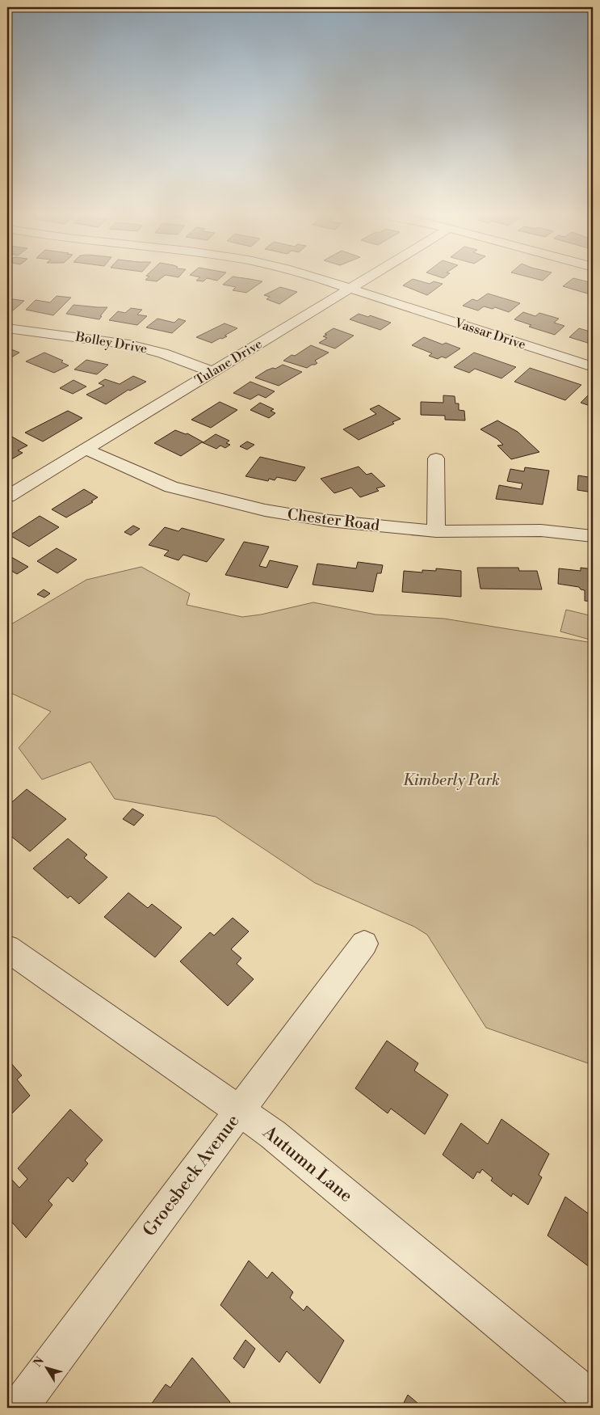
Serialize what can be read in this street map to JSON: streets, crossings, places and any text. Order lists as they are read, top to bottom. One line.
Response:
{"streets":{"street":["Vassar Drive","Bolley Drive","Tulane Drive","Chester Road","Autumn Lane","Groesbeck Avenue"]},"crossings":[["Vassar Drive","Tulane Drive"],["Bolley Drive","Tulane Drive"],["Tulane Drive","Chester Road"],["Autumn Lane","Groesbeck Avenue"]],"parks":["Kimberly Park"],"north":"top left"}
